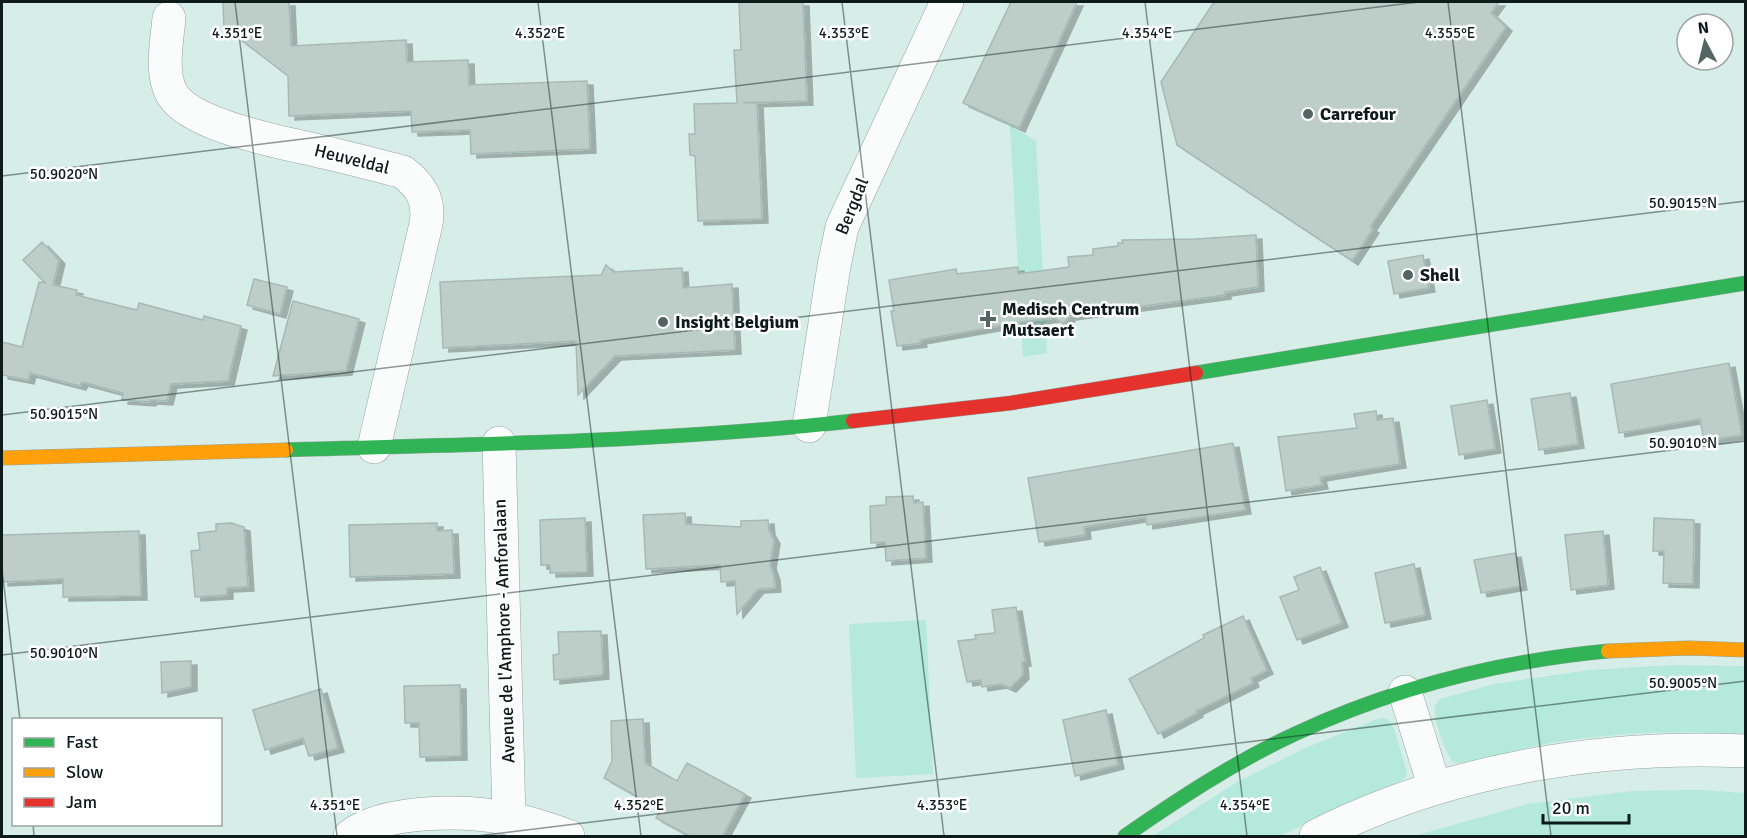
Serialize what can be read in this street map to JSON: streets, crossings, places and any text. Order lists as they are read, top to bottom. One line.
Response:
{"streets":{"street":["Heuveldal","Bergdal","Avenue de l'Amphore - Amforalaan"]},"places":{"other":["Carrefour","Shell","Insight Belgium"],"health":["Medisch Centrum Mutsaert"]},"legend":["Fast","Slow","Jam"],"scale_bar":"20 m","north":"top","coordinates":["4.351°E","4.352°E","4.353°E","4.354°E","4.355°E","50.9020°N","50.9015°N","50.9010°N","50.9005°N"]}
